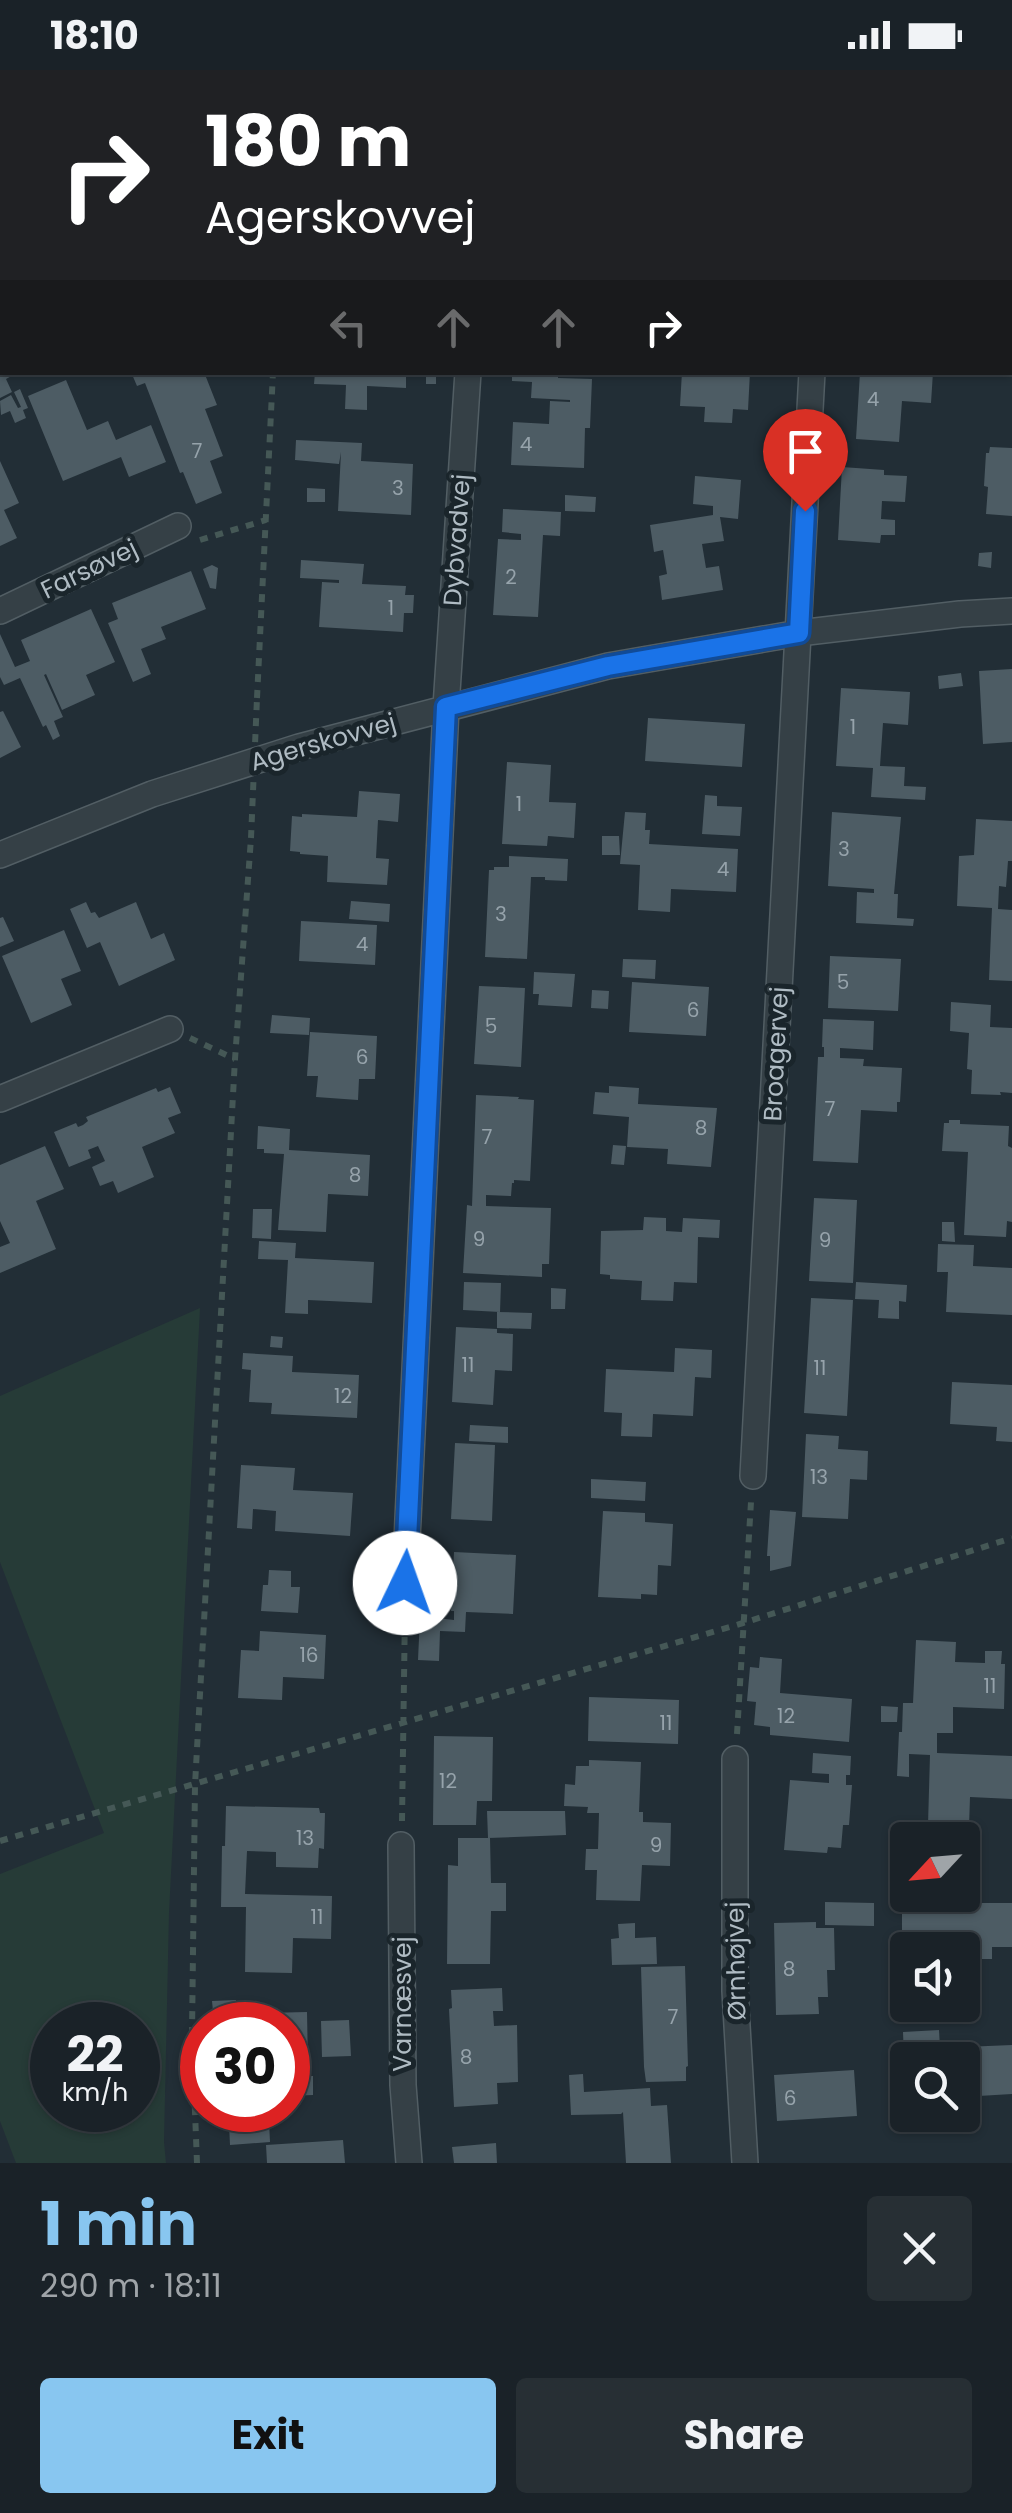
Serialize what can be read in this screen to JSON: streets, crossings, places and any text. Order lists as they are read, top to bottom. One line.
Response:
{"streets":{"street":["Dybvadvej","Farsøvej","Agerskovvej","Broagervej","Ørnhøjvej","Varnæsvej"]},"crossings":[["Dybvadvej","Agerskovvej"],["Agerskovvej","Broagervej"]],"house_numbers":["4","4","7","3","2","1","1","1","3","4","3","4","5","6","5","6","7","8","7","8","9","9","11","11","12","13","16","11","12","11","12","13","9","11","8","7","8","6"],"north":"bottom left","page":{"status":"18:10","turn":["180 m","Agerskovvej"],"speed":"22 km/h","limit":"30","heading":["1 min","290 m · 18:11"],"buttons":["Exit","Share"]}}
